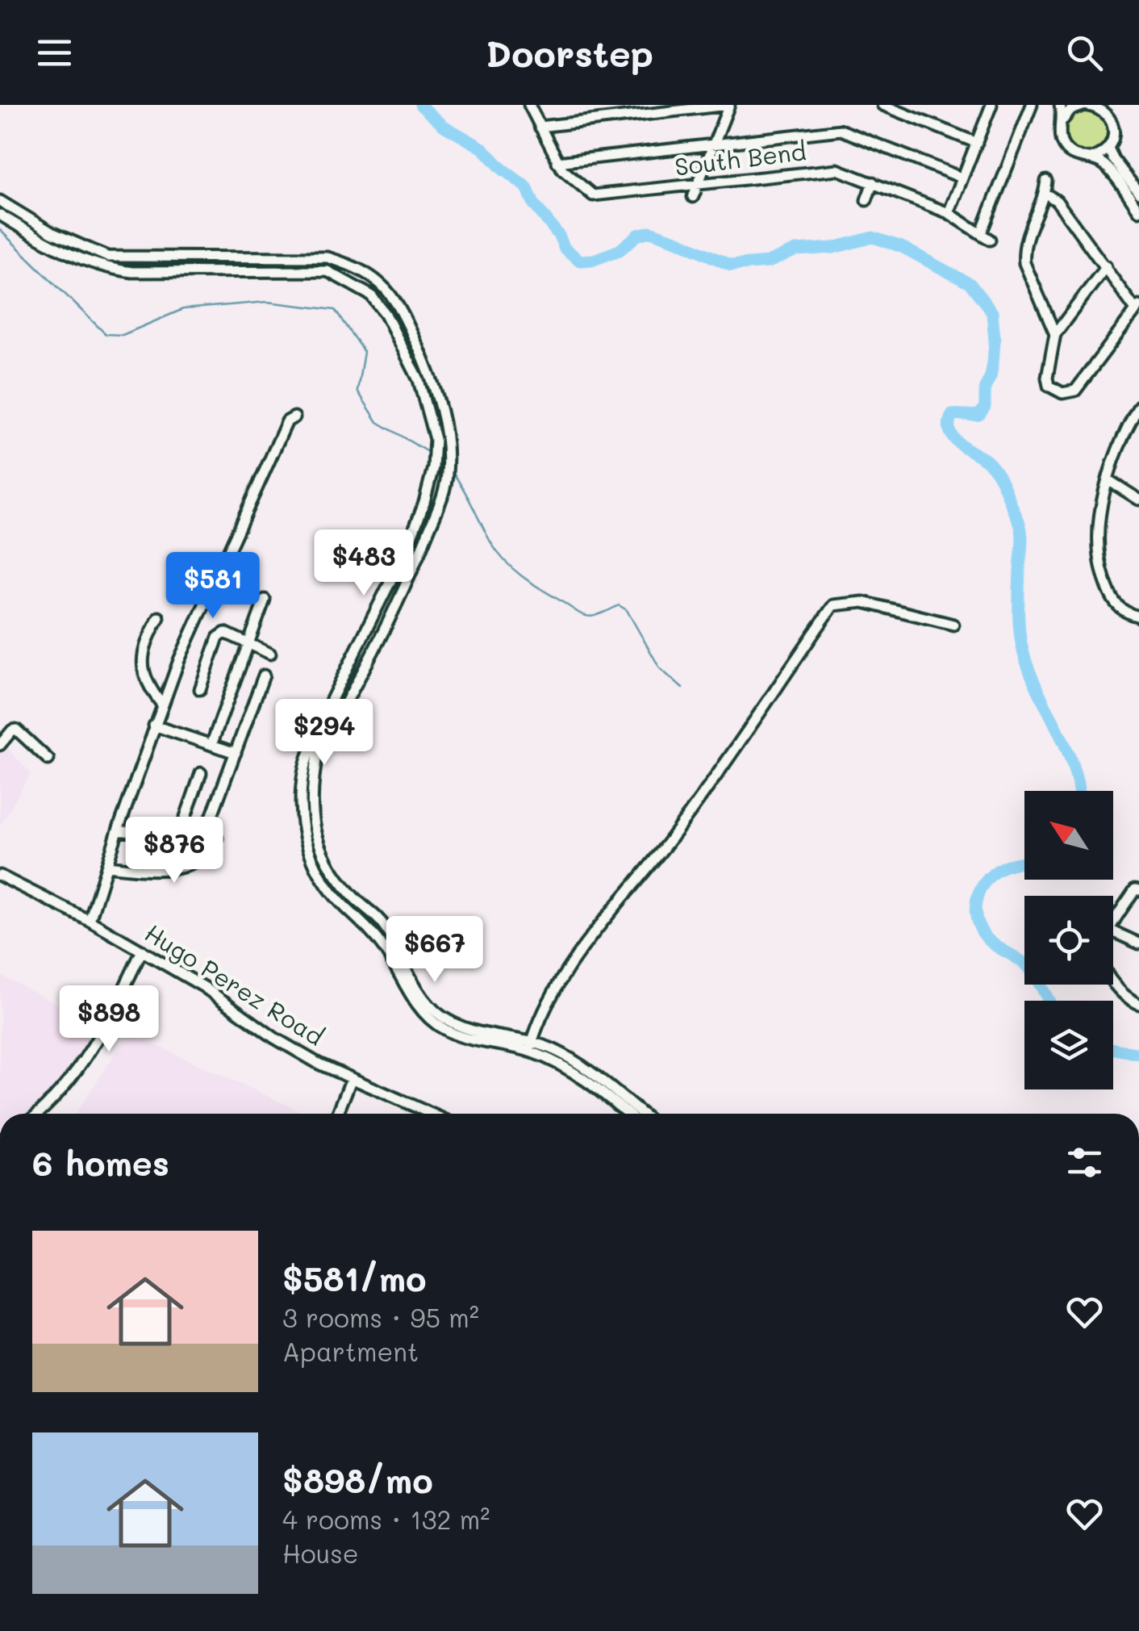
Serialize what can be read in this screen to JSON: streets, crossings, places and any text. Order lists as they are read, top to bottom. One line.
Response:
{"streets":{"street":["South Bend","Hugo Perez Road"]},"north":"top left","page":{"header":"Doorstep","price":["$483","$581","$294","$876","$667","$898"],"heading":"6 homes","list":[{"name":"$581/mo","note":"3 rooms · 95 m² · Apartment"},{"name":"$898/mo","note":"4 rooms · 132 m² · House"}]}}
